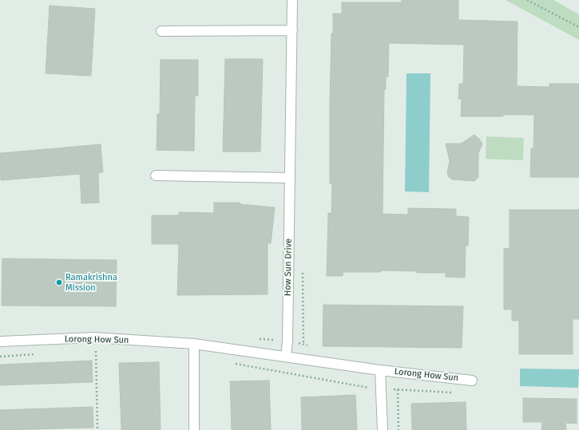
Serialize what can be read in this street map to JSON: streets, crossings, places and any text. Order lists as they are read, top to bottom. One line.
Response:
{"streets":{"street":["How Sun Drive","Lorong How Sun"]},"crossings":[["How Sun Drive","Lorong How Sun"]],"places":["Ramakrishna Mission"]}
